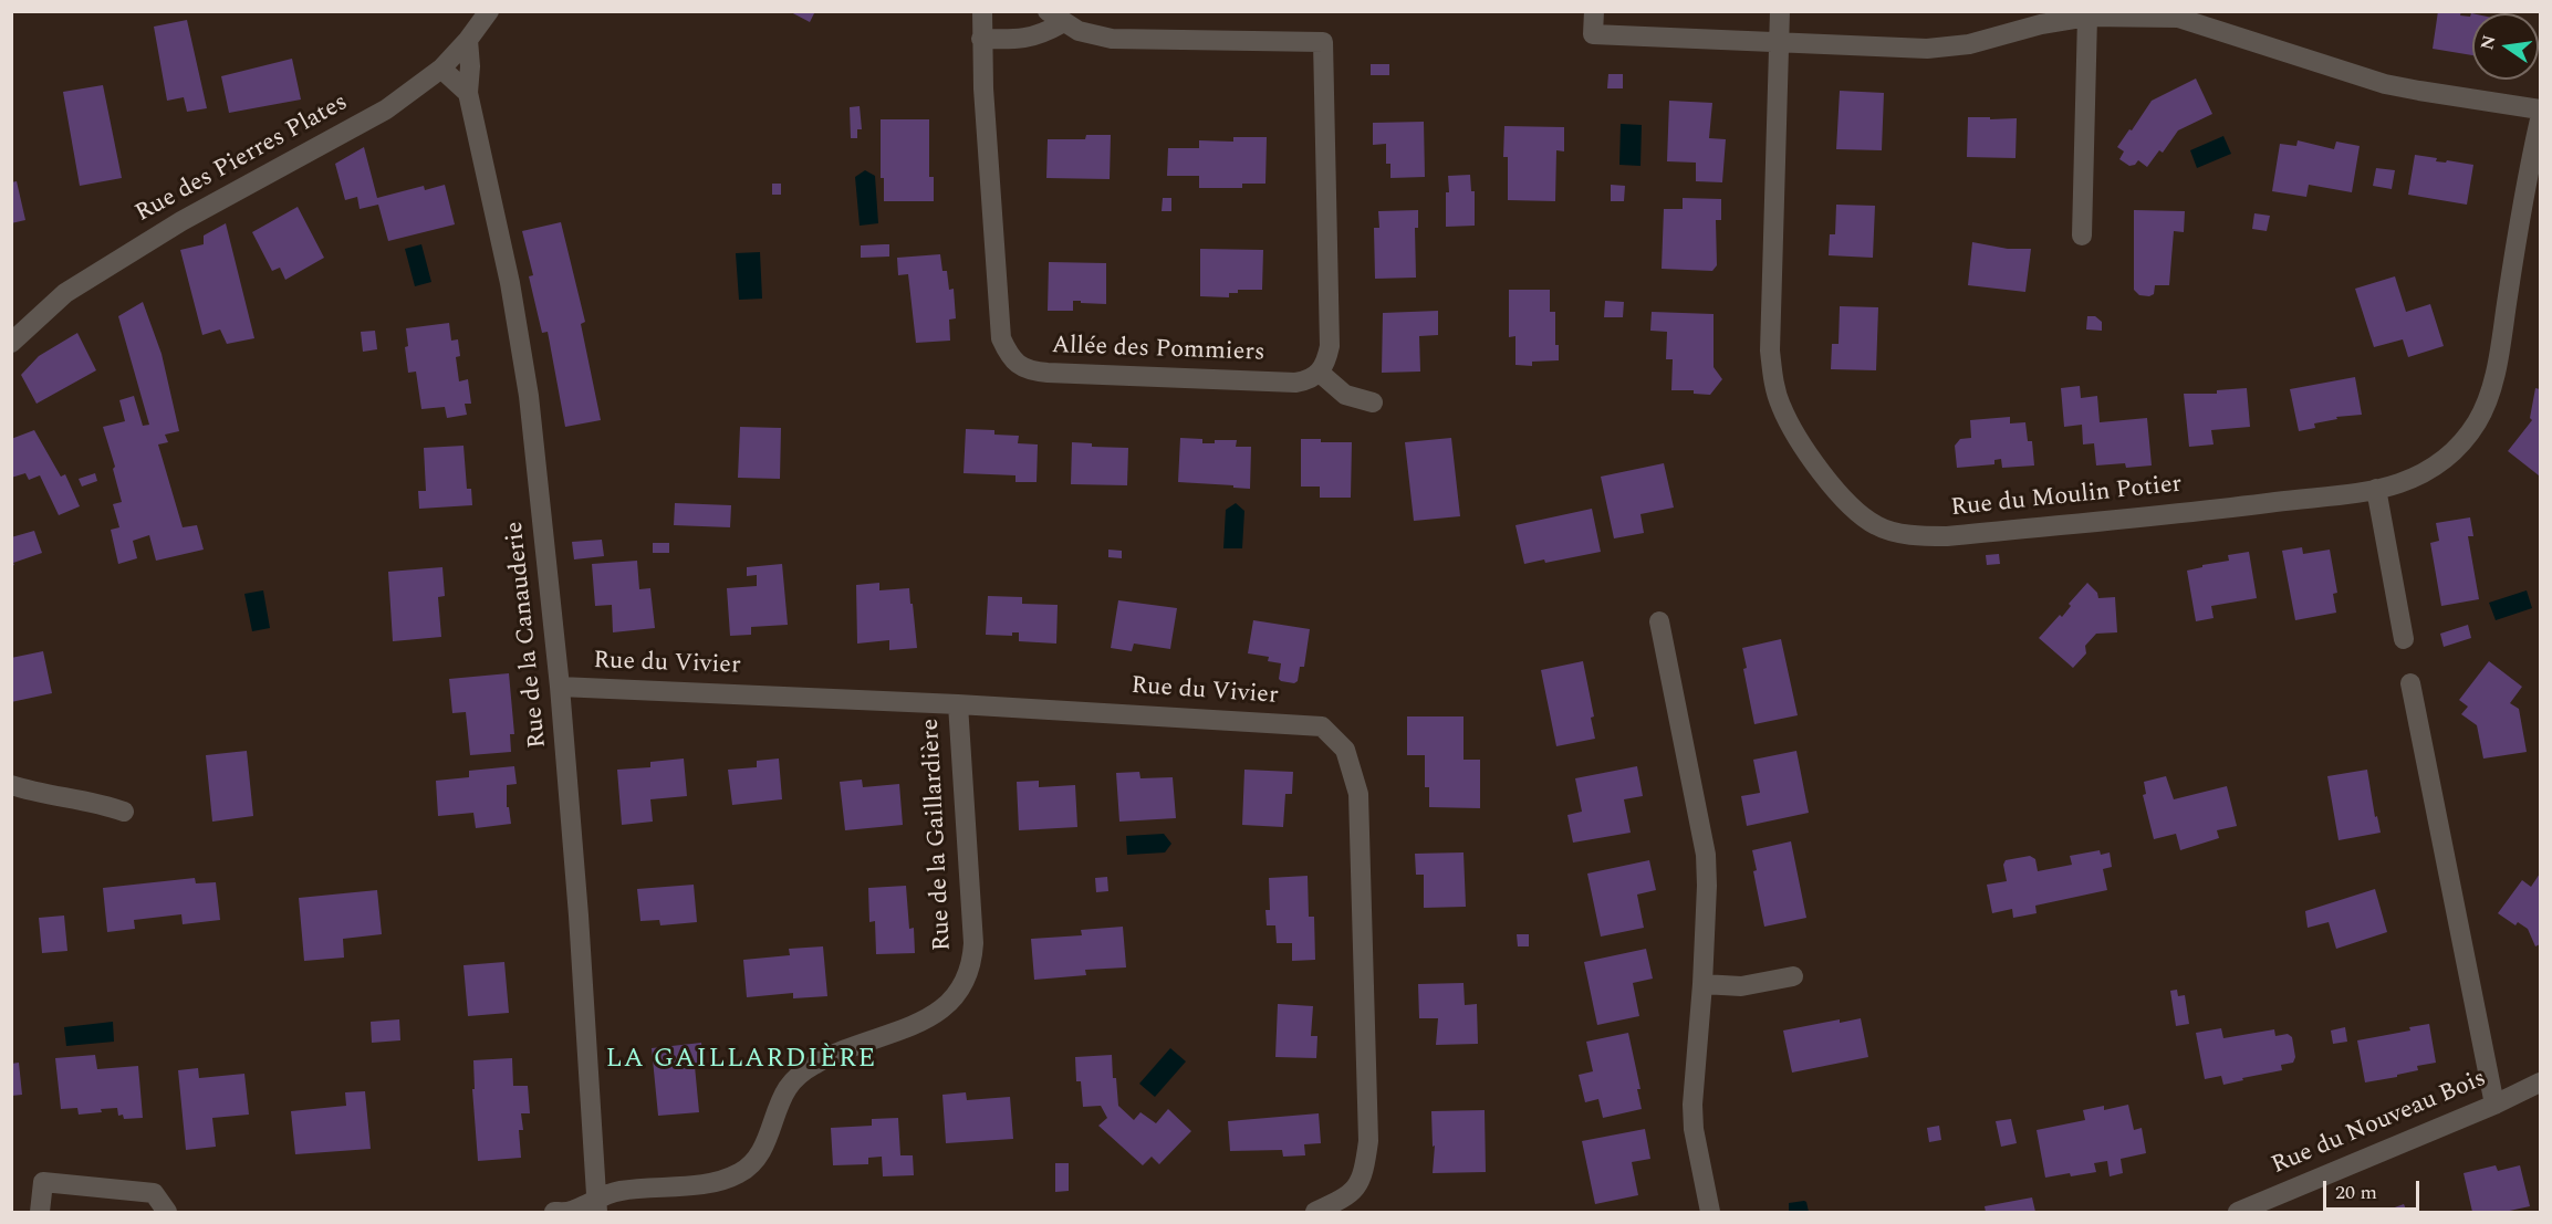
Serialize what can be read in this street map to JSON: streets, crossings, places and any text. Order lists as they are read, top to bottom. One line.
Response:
{"streets":{"street":["Rue des Pierres Plates","Allée des Pommiers","Rue du Moulin Potier","Rue de la Canauderie","Rue du Vivier","Rue de la Gaillardière","Rue du Nouveau Bois"]},"crossings":[["Rue des Pierres Plates","Rue de la Canauderie"],["Rue de la Canauderie","Rue du Vivier"],["Rue de la Canauderie","Rue de la Gaillardière"],["Rue du Vivier","Rue de la Gaillardière"]],"districts":["LA GAILLARDIÈRE"],"scale_bar":"20 m","north":"left"}
